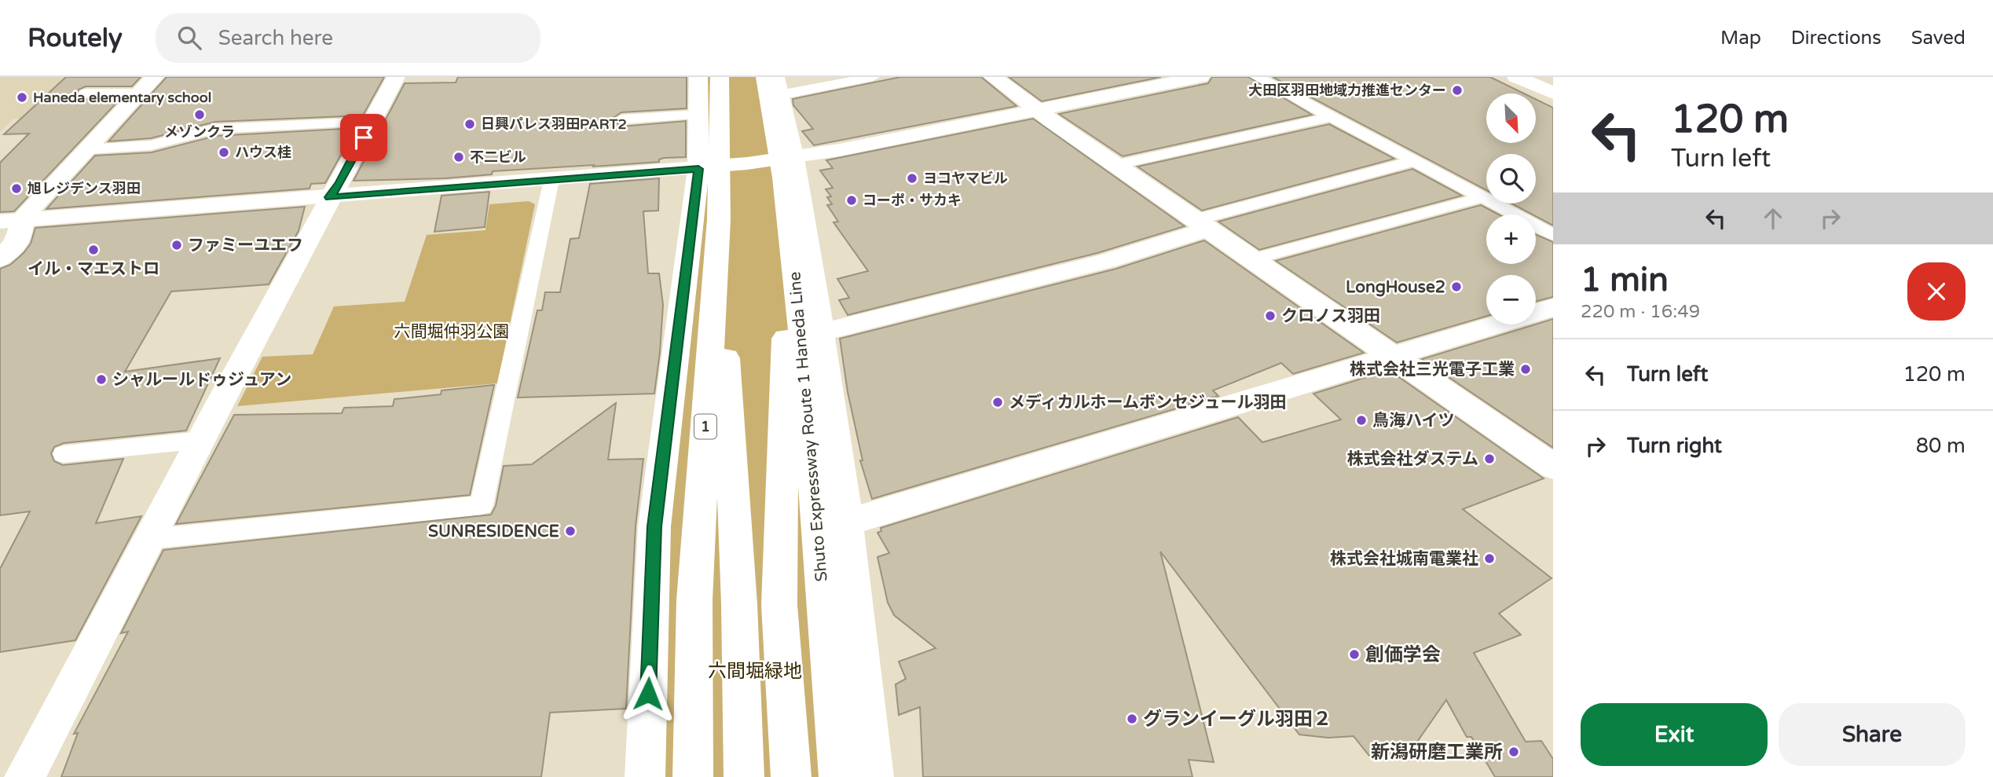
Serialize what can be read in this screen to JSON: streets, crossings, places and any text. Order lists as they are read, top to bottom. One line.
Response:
{"streets":{"main road":["1","Shuto Expressway Route 1 Haneda Line"]},"parks":["六間堀仲羽公園","六間堀緑地"],"places":["大田区羽田地域力推進センター","Haneda elementary school","メゾンクラ","日興パレス羽田PART2","ハウス桂","不二ビル","ヨコヤマビル","旭レジデンス羽田","コーポ・サカキ","ファミーユエフ","イル・マエストロ","LongHouse2","クロノス羽田","株式会社三光電子工業","シャルールドゥジュアン","メディカルホームボンセジュール羽田","鳥海ハイツ","株式会社ダステム","SUNRESIDENCE","株式会社城南電業社","創価学会","グランイーグル羽田２","新潟研磨工業所"],"north":"bottom right","page":{"header":"Routely","search":"Search here","nav":["Map","Directions","Saved"],"turn":["120 m","Turn left"],"map_buttons":["+","−"],"heading":["1 min","220 m · 16:49"],"list":[{"name":"Turn left","value":"120 m"},{"name":"Turn right","value":"80 m"}],"buttons":["Exit","Share"]}}
